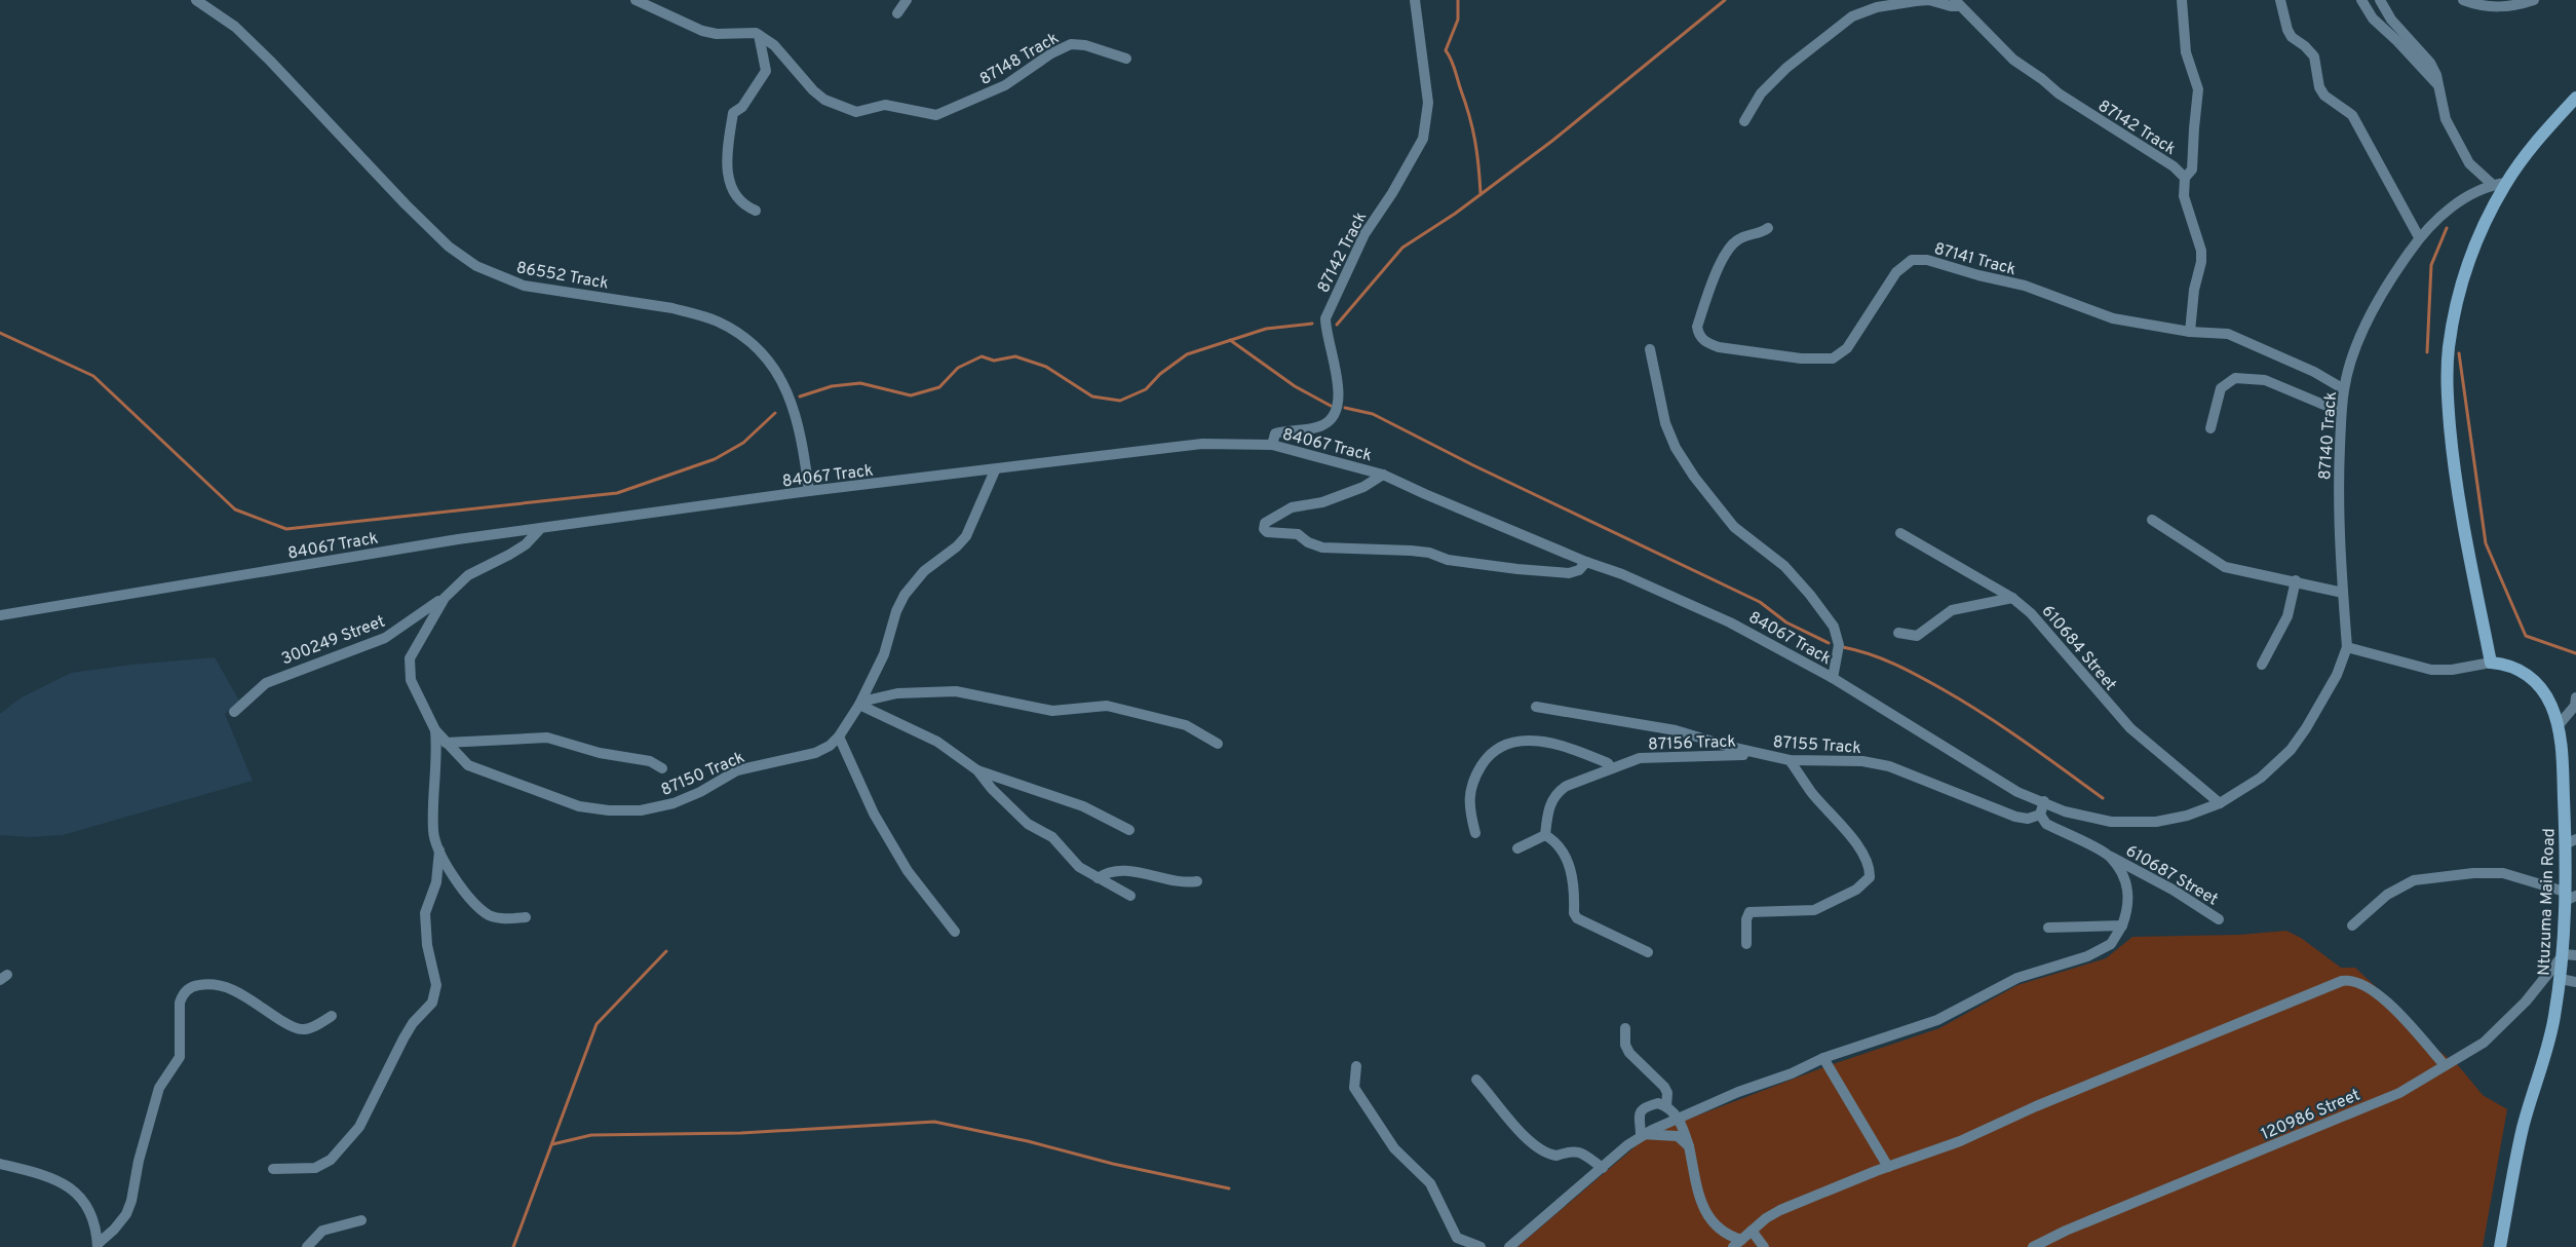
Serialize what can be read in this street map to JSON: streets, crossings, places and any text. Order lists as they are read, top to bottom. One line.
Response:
{"streets":{"main road":["Ntuzuma Main Road"],"street":["87148 Track","87142 Track","87141 Track","86552 Track","87140 Track","84067 Track","300249 Street","610684 Street","87156 Track","87155 Track","87150 Track","610687 Street","120986 Street"]},"crossings":[["87142 Track","87141 Track"],["87142 Track","84067 Track"],["87141 Track","87140 Track"],["86552 Track","84067 Track"],["87140 Track","84067 Track"],["84067 Track","610684 Street"],["84067 Track","87150 Track"],["300249 Street","87150 Track"],["87156 Track","87155 Track"],["87155 Track","610687 Street"],["Ntuzuma Main Road","120986 Street"]]}
